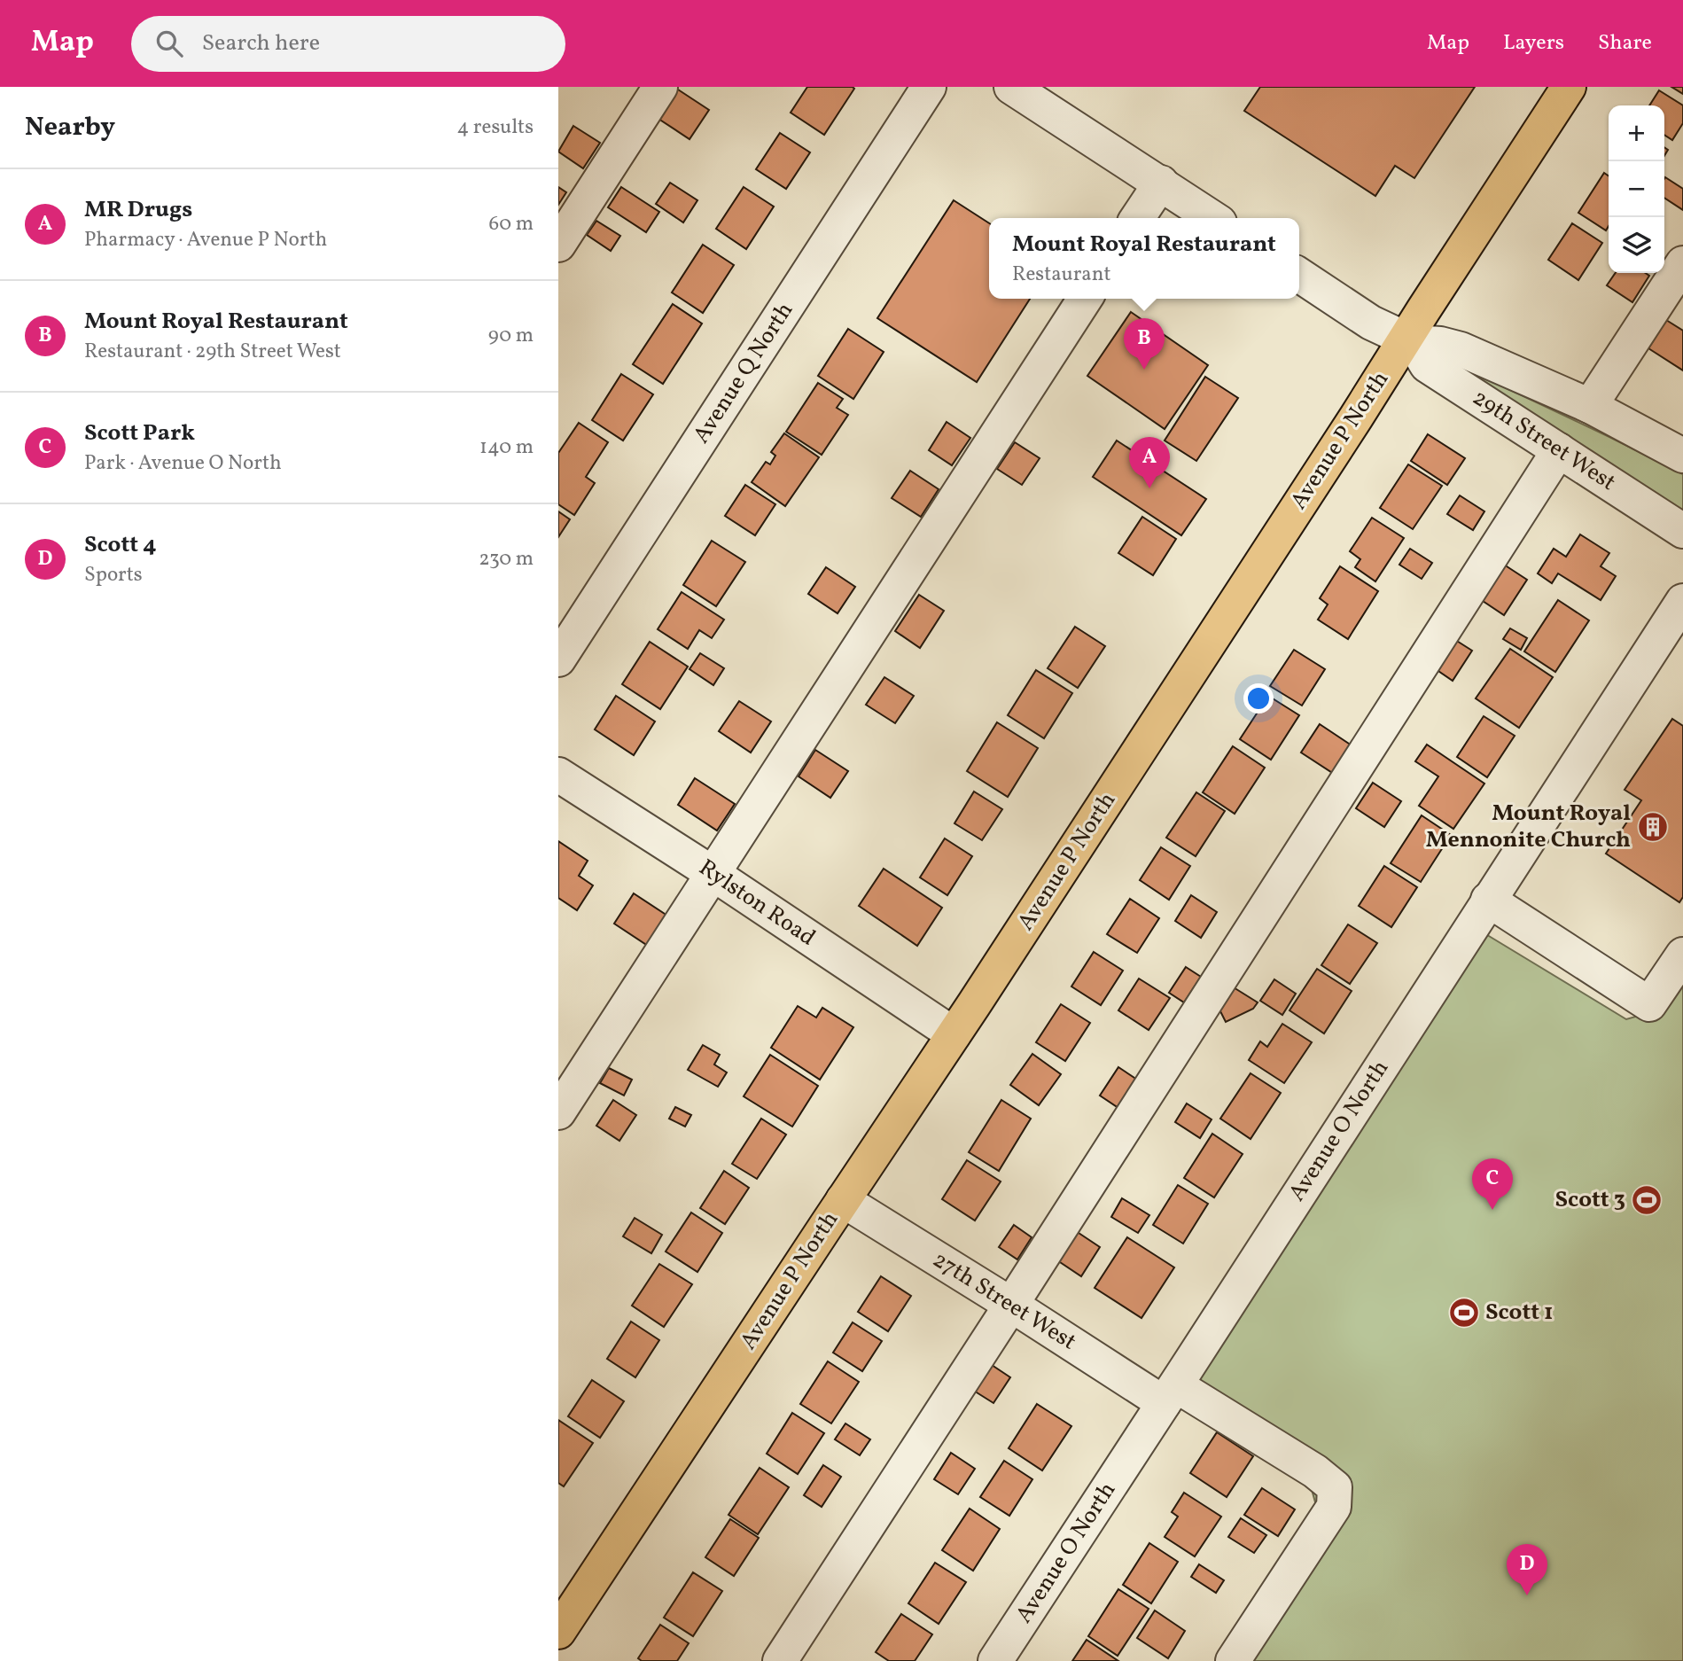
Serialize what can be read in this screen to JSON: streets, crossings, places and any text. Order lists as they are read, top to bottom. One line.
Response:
{"streets":{"main road":["Avenue P North"],"street":["Avenue Q North","29th Street West","Rylston Road","Avenue O North","27th Street West"]},"crossings":[["Avenue P North","29th Street West"],["Avenue P North","Rylston Road"],["Avenue P North","27th Street West"],["Avenue O North","27th Street West"]],"places":{"building":["Mount Royal Mennonite Church"],"sports":["Scott 3","Scott 1"]},"page":{"header":"Map","search":"Search here","nav":["Map","Layers","Share"],"heading":["Nearby","4 results"],"map_buttons":["+","−"],"list":[{"mark":"A","name":"MR Drugs","note":"Pharmacy · Avenue P North","value":"60 m"},{"mark":"B","name":"Mount Royal Restaurant","note":"Restaurant · 29th Street West","value":"90 m"},{"mark":"C","name":"Scott Park","note":"Park · Avenue O North","value":"140 m"},{"mark":"D","name":"Scott 4","note":"Sports","value":"230 m"}],"popup":["Mount Royal Restaurant","Restaurant"],"pins":["B","A","C","D"]}}
